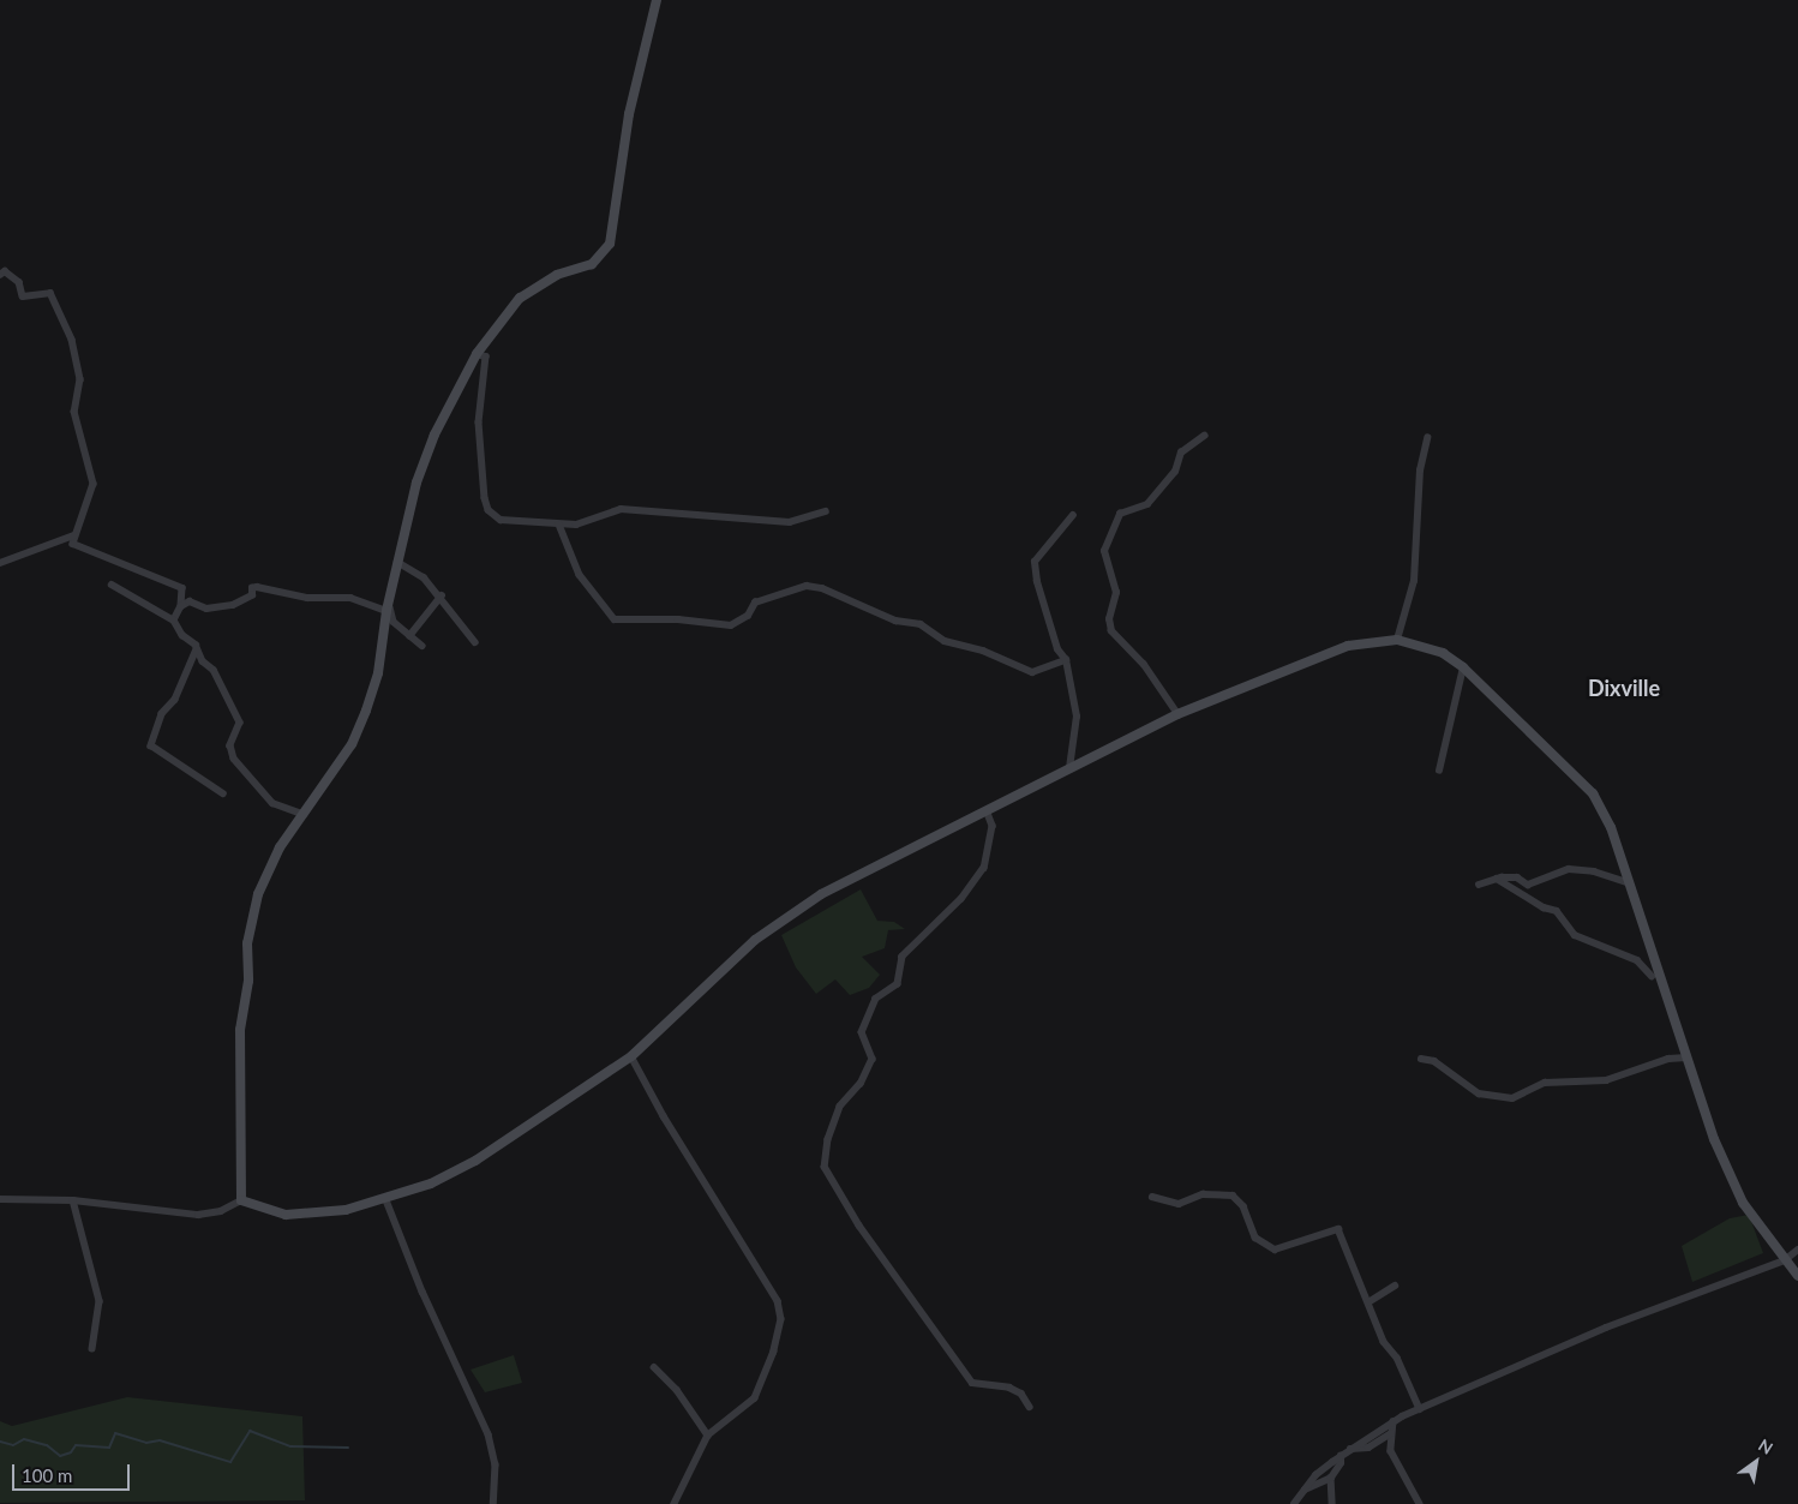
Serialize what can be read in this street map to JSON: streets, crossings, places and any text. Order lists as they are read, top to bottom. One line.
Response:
{"districts":["Dixville"],"scale_bar":"100 m","north":"top right"}
